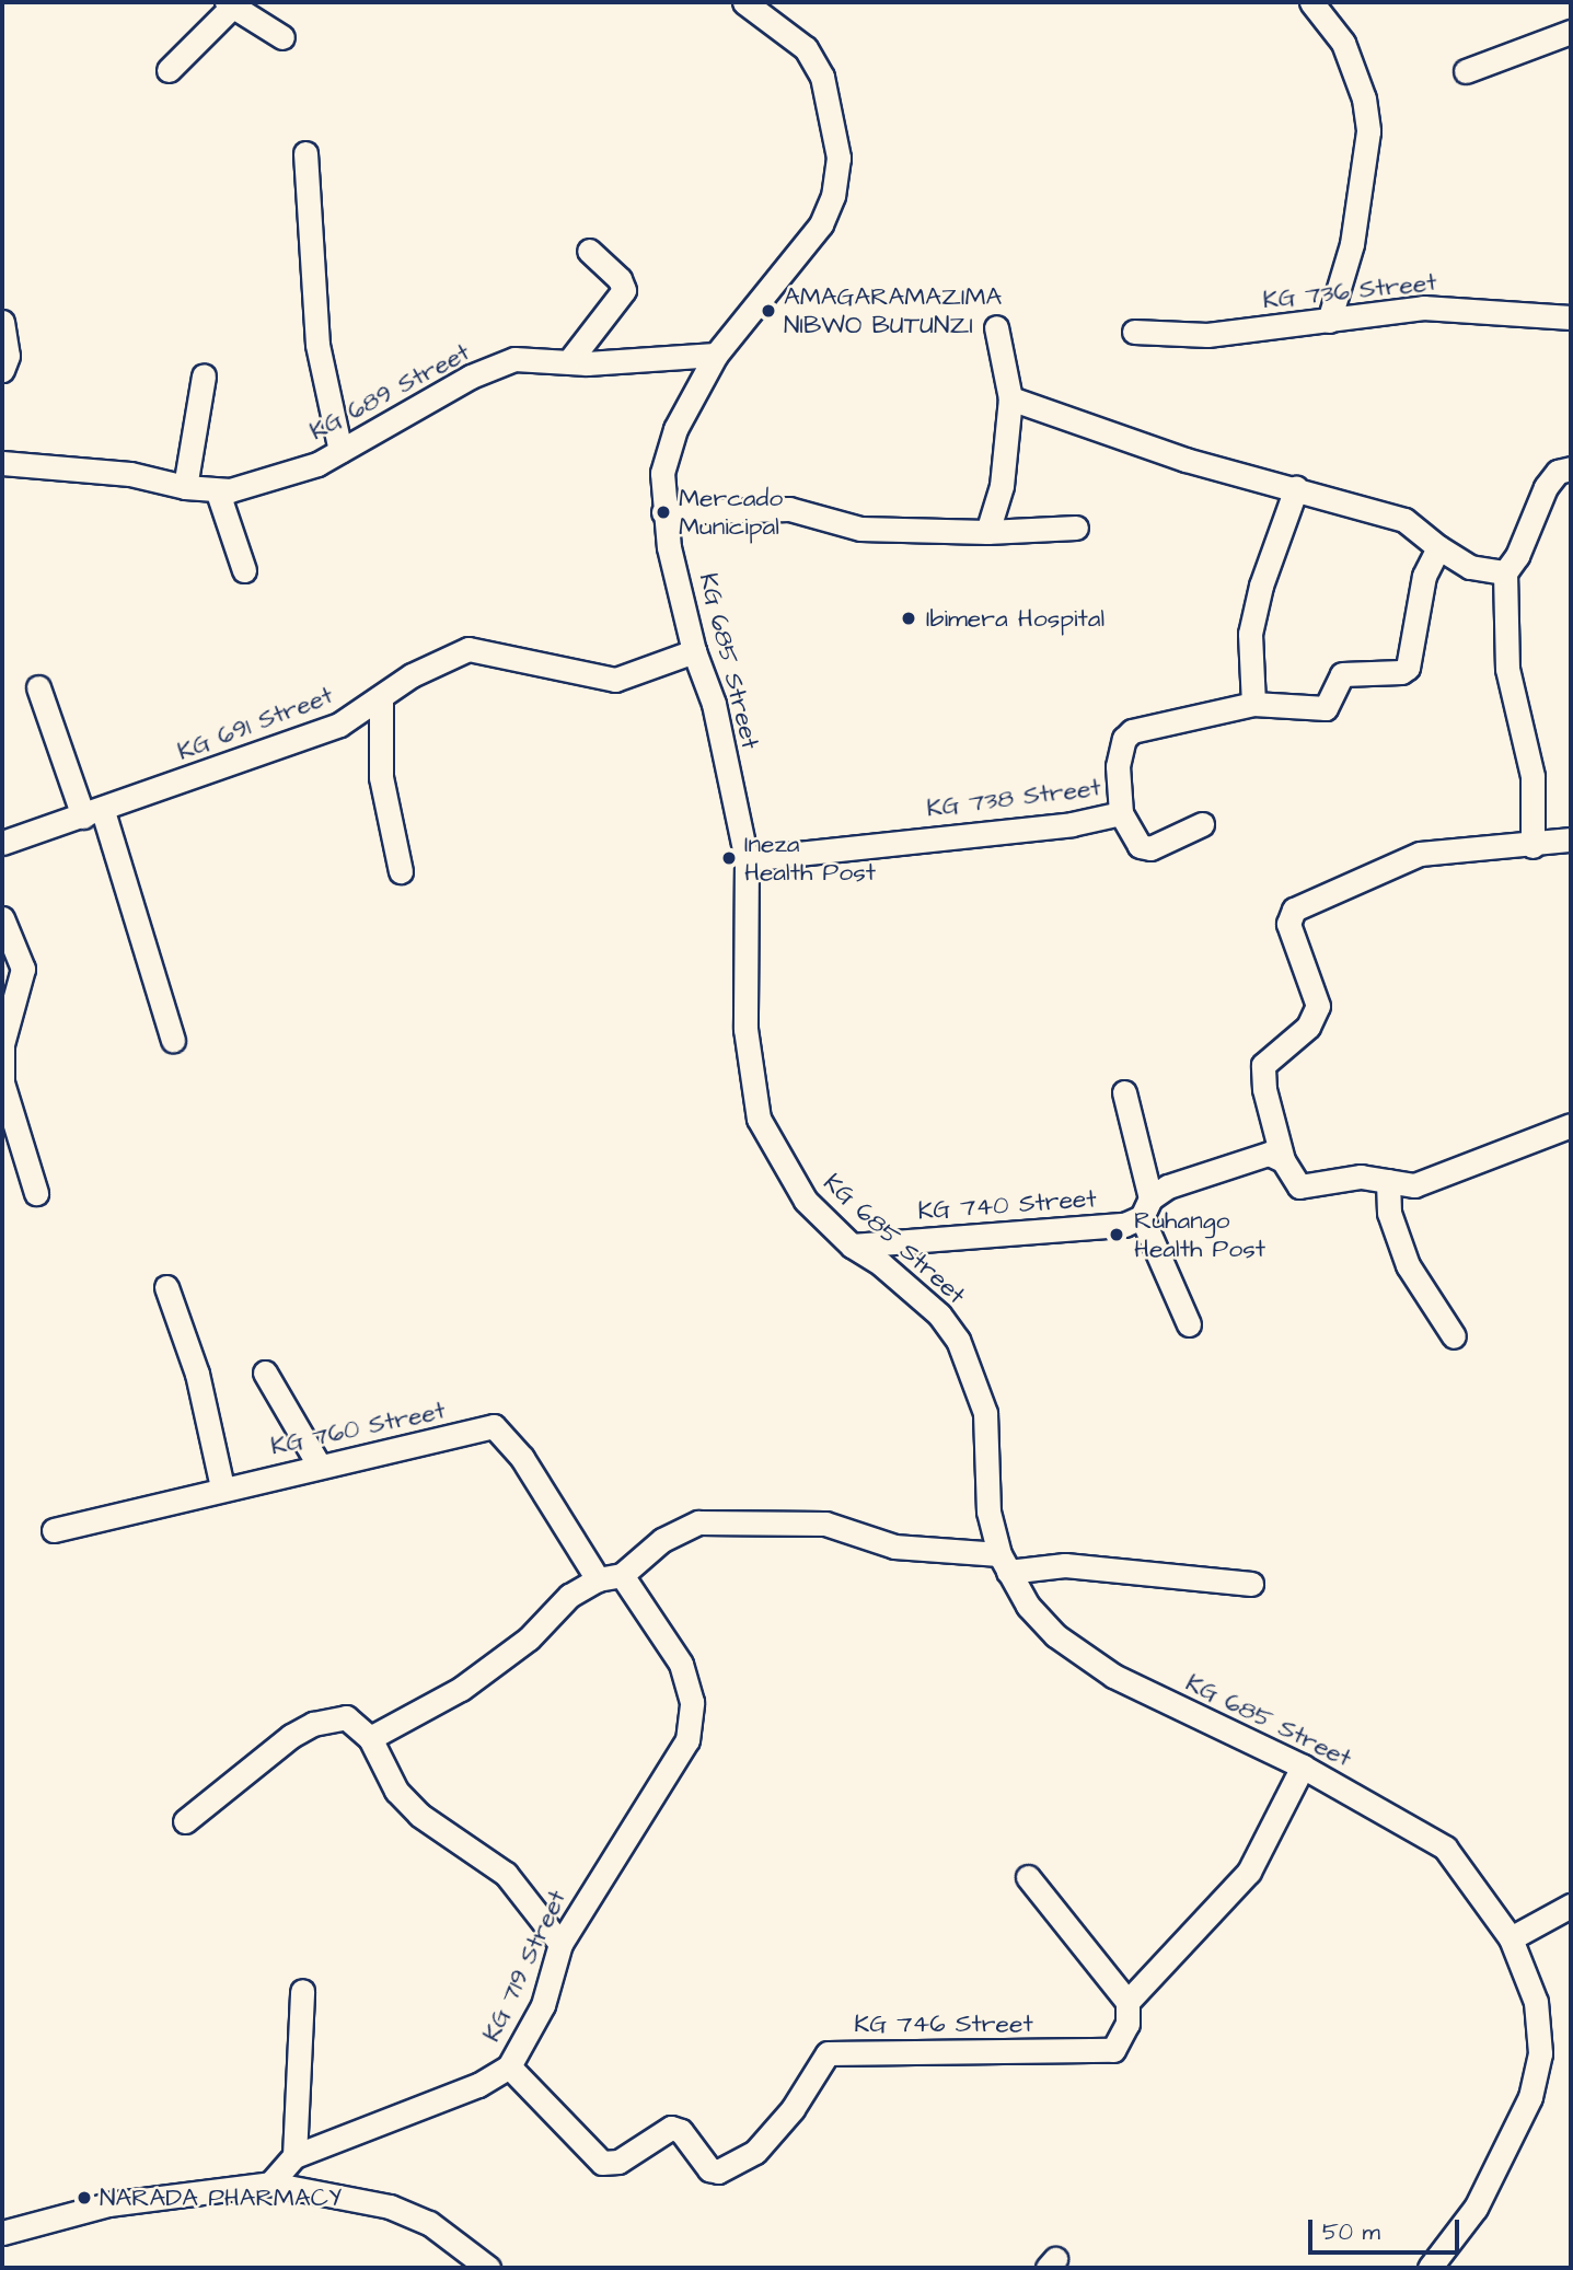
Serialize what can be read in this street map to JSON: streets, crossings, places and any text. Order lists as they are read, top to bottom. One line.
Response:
{"streets":{"street":["KG 736 Street","KG 689 Street","KG 685 Street","KG 691 Street","KG 738 Street","KG 740 Street","KG 760 Street","KG 719 Street","KG 746 Street"]},"crossings":[["KG 689 Street","KG 685 Street"],["KG 685 Street","KG 691 Street"],["KG 685 Street","KG 738 Street"],["KG 685 Street","KG 740 Street"],["KG 719 Street","KG 746 Street"]],"places":["AMAGARAMAZIMA NIBWO BUTUNZI","Mercado Municipal","Ibimera Hospital","Ineza Health Post","Ruhango Health Post","NARADA PHARMACY"],"scale_bar":"50 m"}
